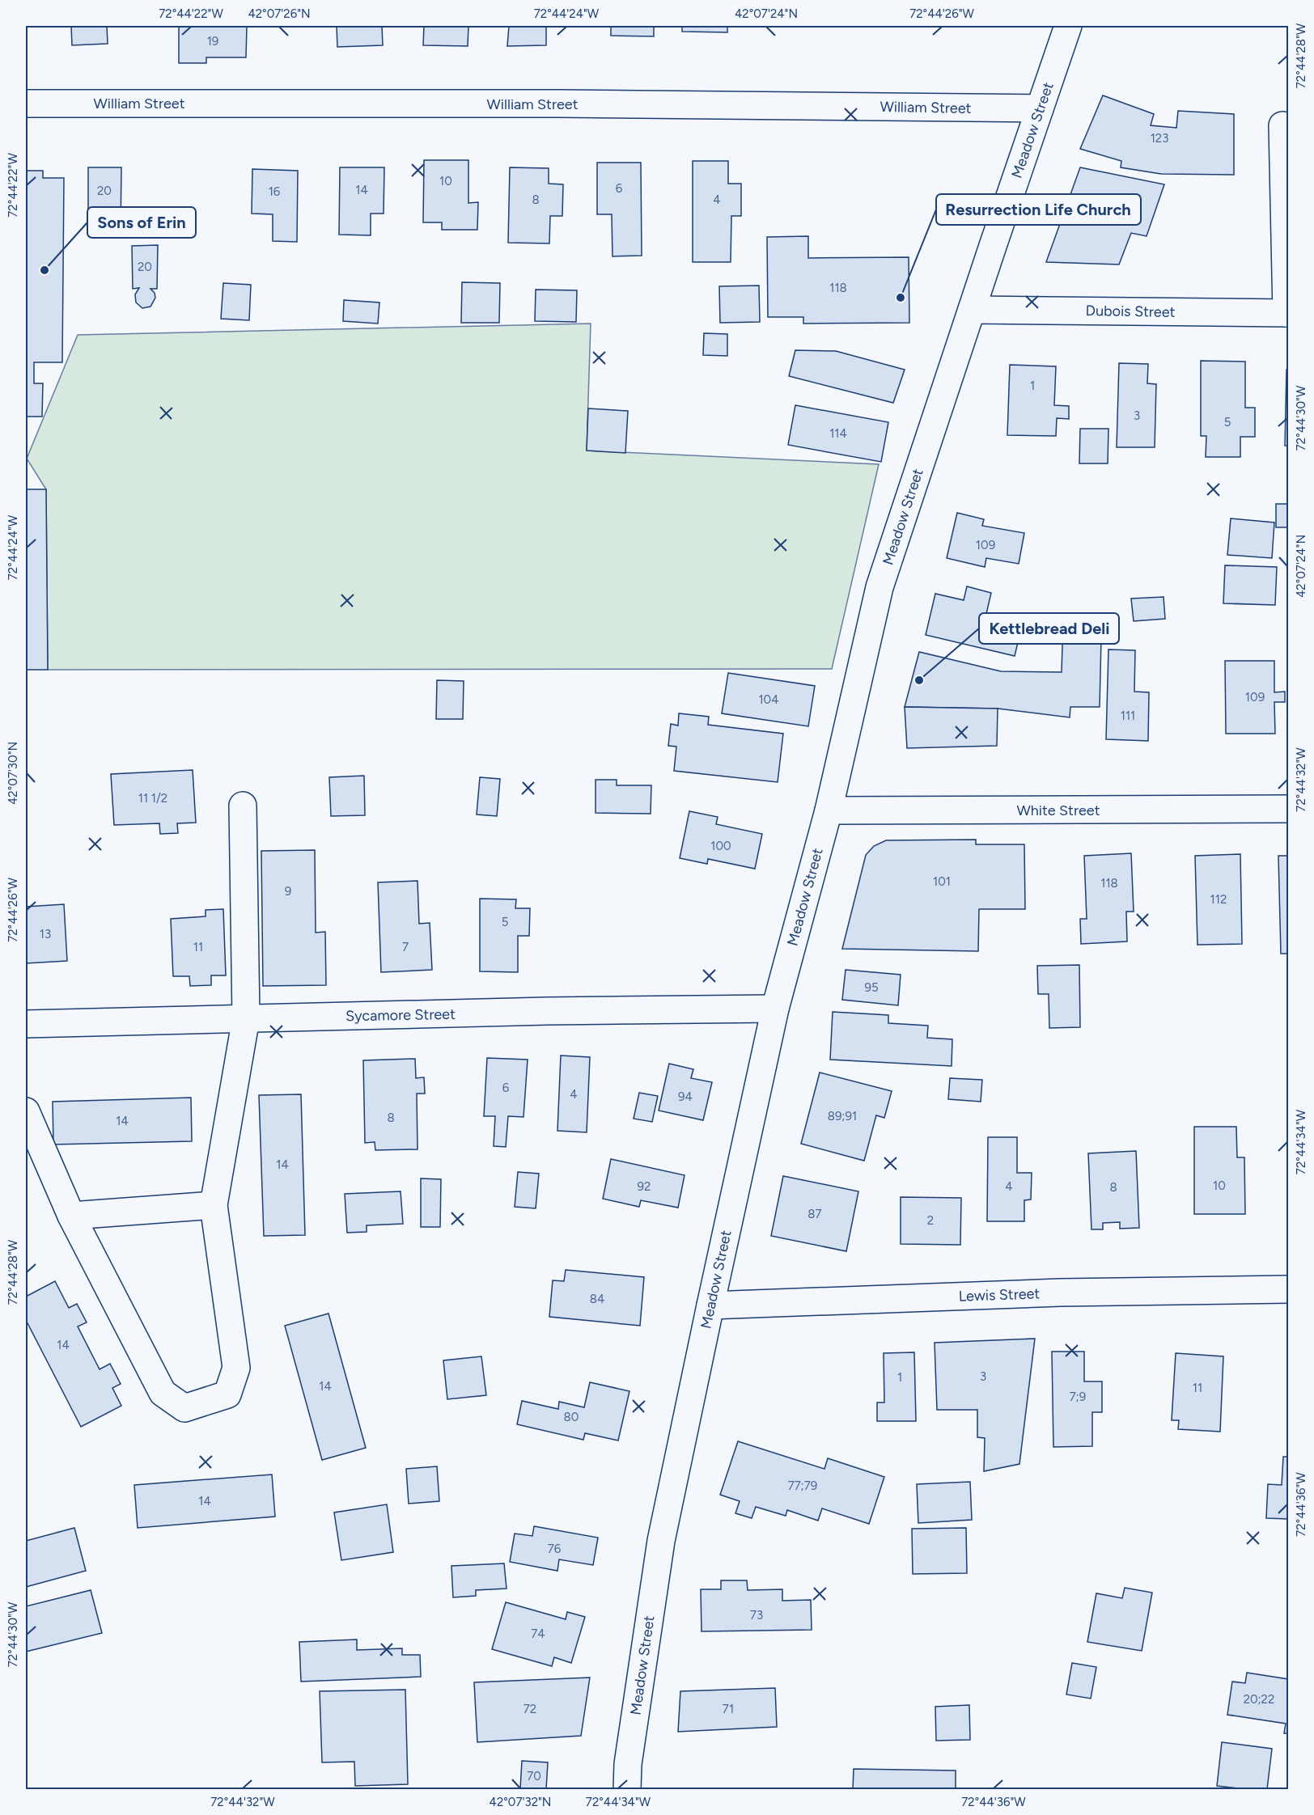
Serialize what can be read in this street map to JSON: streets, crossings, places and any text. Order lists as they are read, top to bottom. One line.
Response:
{"streets":{"street":["William Street","Meadow Street","Dubois Street","White Street","Sycamore Street","Lewis Street"]},"crossings":[["William Street","Meadow Street"],["Meadow Street","Dubois Street"],["Meadow Street","White Street"],["Meadow Street","Sycamore Street"],["Meadow Street","Lewis Street"]],"places":["Sons of Erin","Resurrection Life Church","Kettlebread Deli"],"house_numbers":["19","123","10","6","14","20","16","8","4","20","118","1","3","5","114","109","109","104","111","11 1/2","100","101","118","9","112","5","13","11","7","95","6","4","94","89;91","8","14","14","10","92","4","8","87","2","84","14","3","1","14","11","7;9","80","77;79","14","76","73","74","20;22","72","71","70"],"coordinates":["72°44'22\"W","42°07'26\"N","72°44'24\"W","42°07'24\"N","72°44'26\"W","72°44'28\"W","72°44'30\"W","42°07'30\"N","72°44'32\"W","72°44'34\"W","72°44'36\"W","42°07'32\"N"]}
